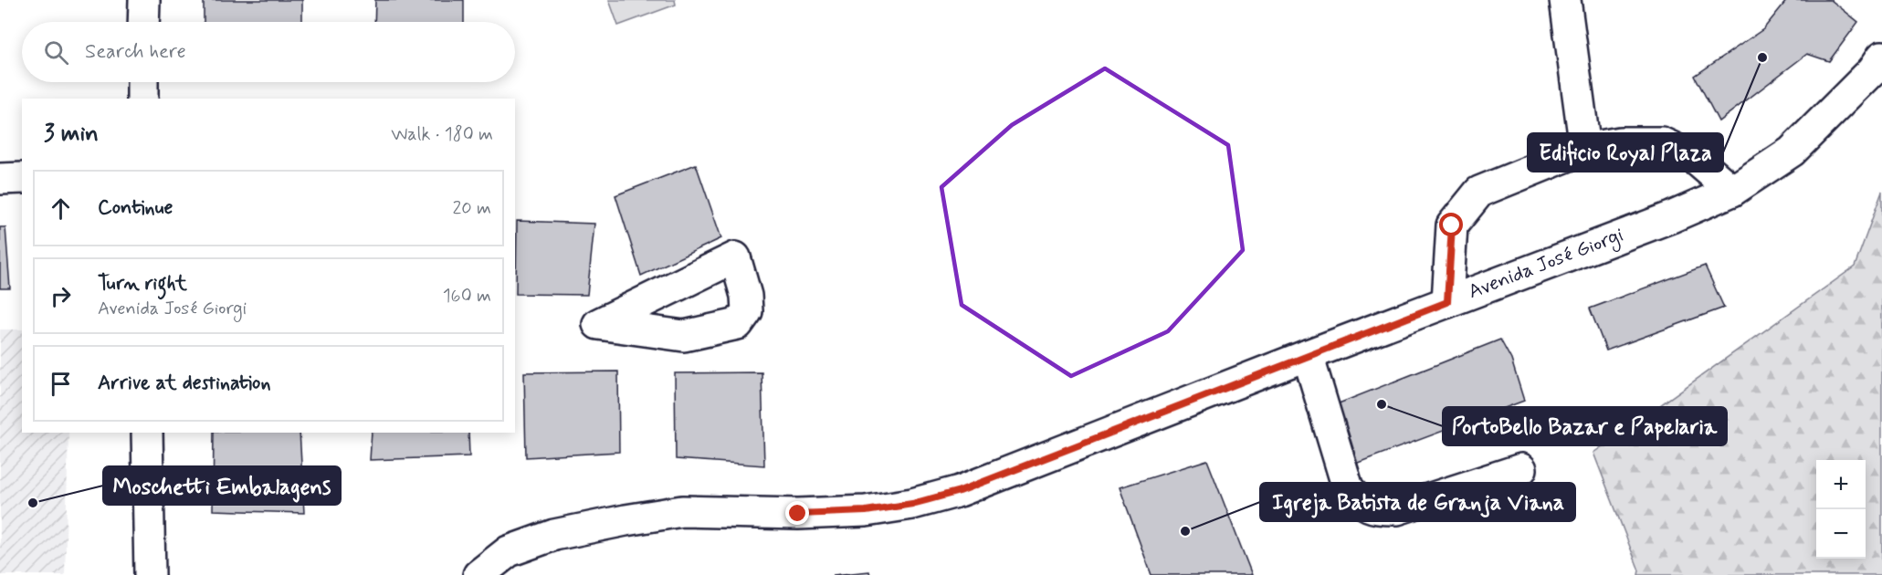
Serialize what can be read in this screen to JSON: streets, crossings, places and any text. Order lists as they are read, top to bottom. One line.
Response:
{"streets":{"street":["Avenida José Giorgi"]},"places":["Edificio Royal Plaza","PortoBello Bazar e Papelaria","Moschetti Embalagens","Igreja Batista de Granja Viana"],"page":{"search":"Search here","heading":["3 min","Walk · 180 m"],"list":[["Continue","20 m"],["Turn right","Avenida José Giorgi","160 m"],"Arrive at destination"],"map_buttons":["+","−"]}}
